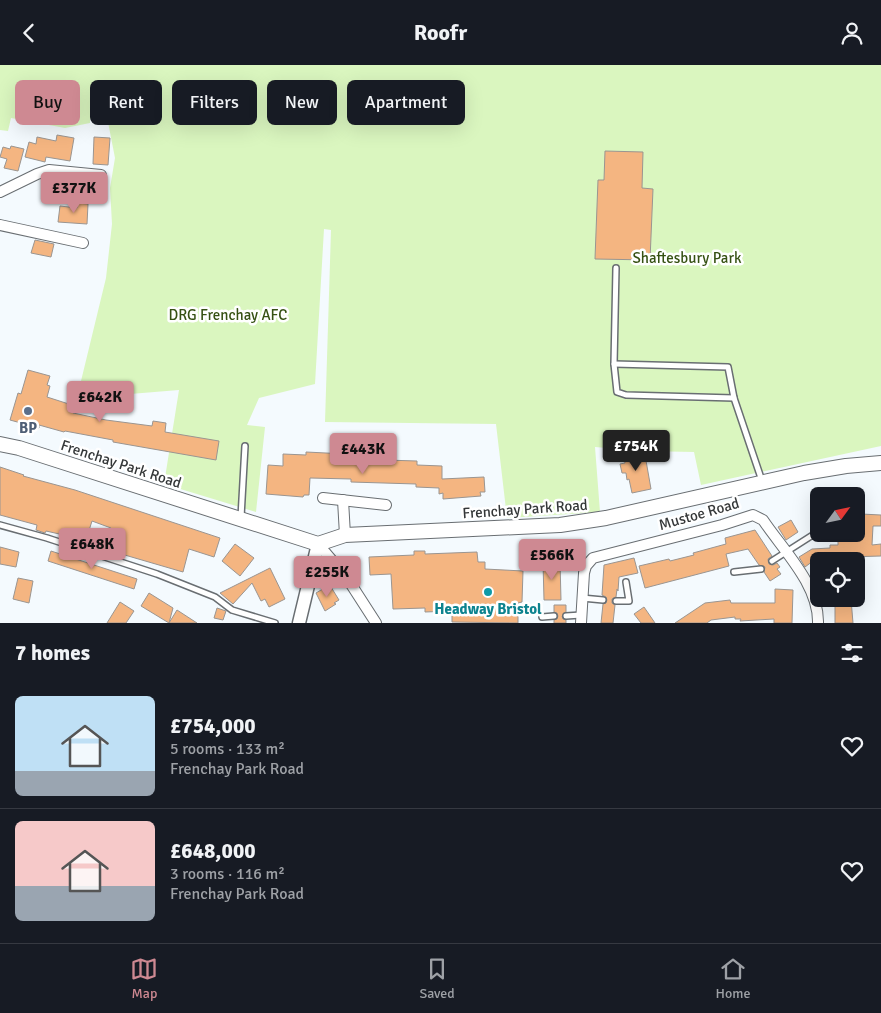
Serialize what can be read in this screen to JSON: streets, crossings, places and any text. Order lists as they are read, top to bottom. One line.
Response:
{"streets":{"main road":["Frenchay Park Road"],"street":["Mustoe Road"]},"parks":["Shaftesbury Park","DRG Frenchay AFC"],"places":["BP","Headway Bristol"],"north":"top right","page":{"header":"Roofr","chip":["Buy","Rent","Filters","New","Apartment"],"price":["£377K","£642K","£754K","£443K","£648K","£566K","£255K"],"heading":"7 homes","list":[{"name":"£754,000","note":"5 rooms · 133 m² · Frenchay Park Road"},{"name":"£648,000","note":"3 rooms · 116 m² · Frenchay Park Road"}],"tabs":["Map","Saved","Home"]}}
